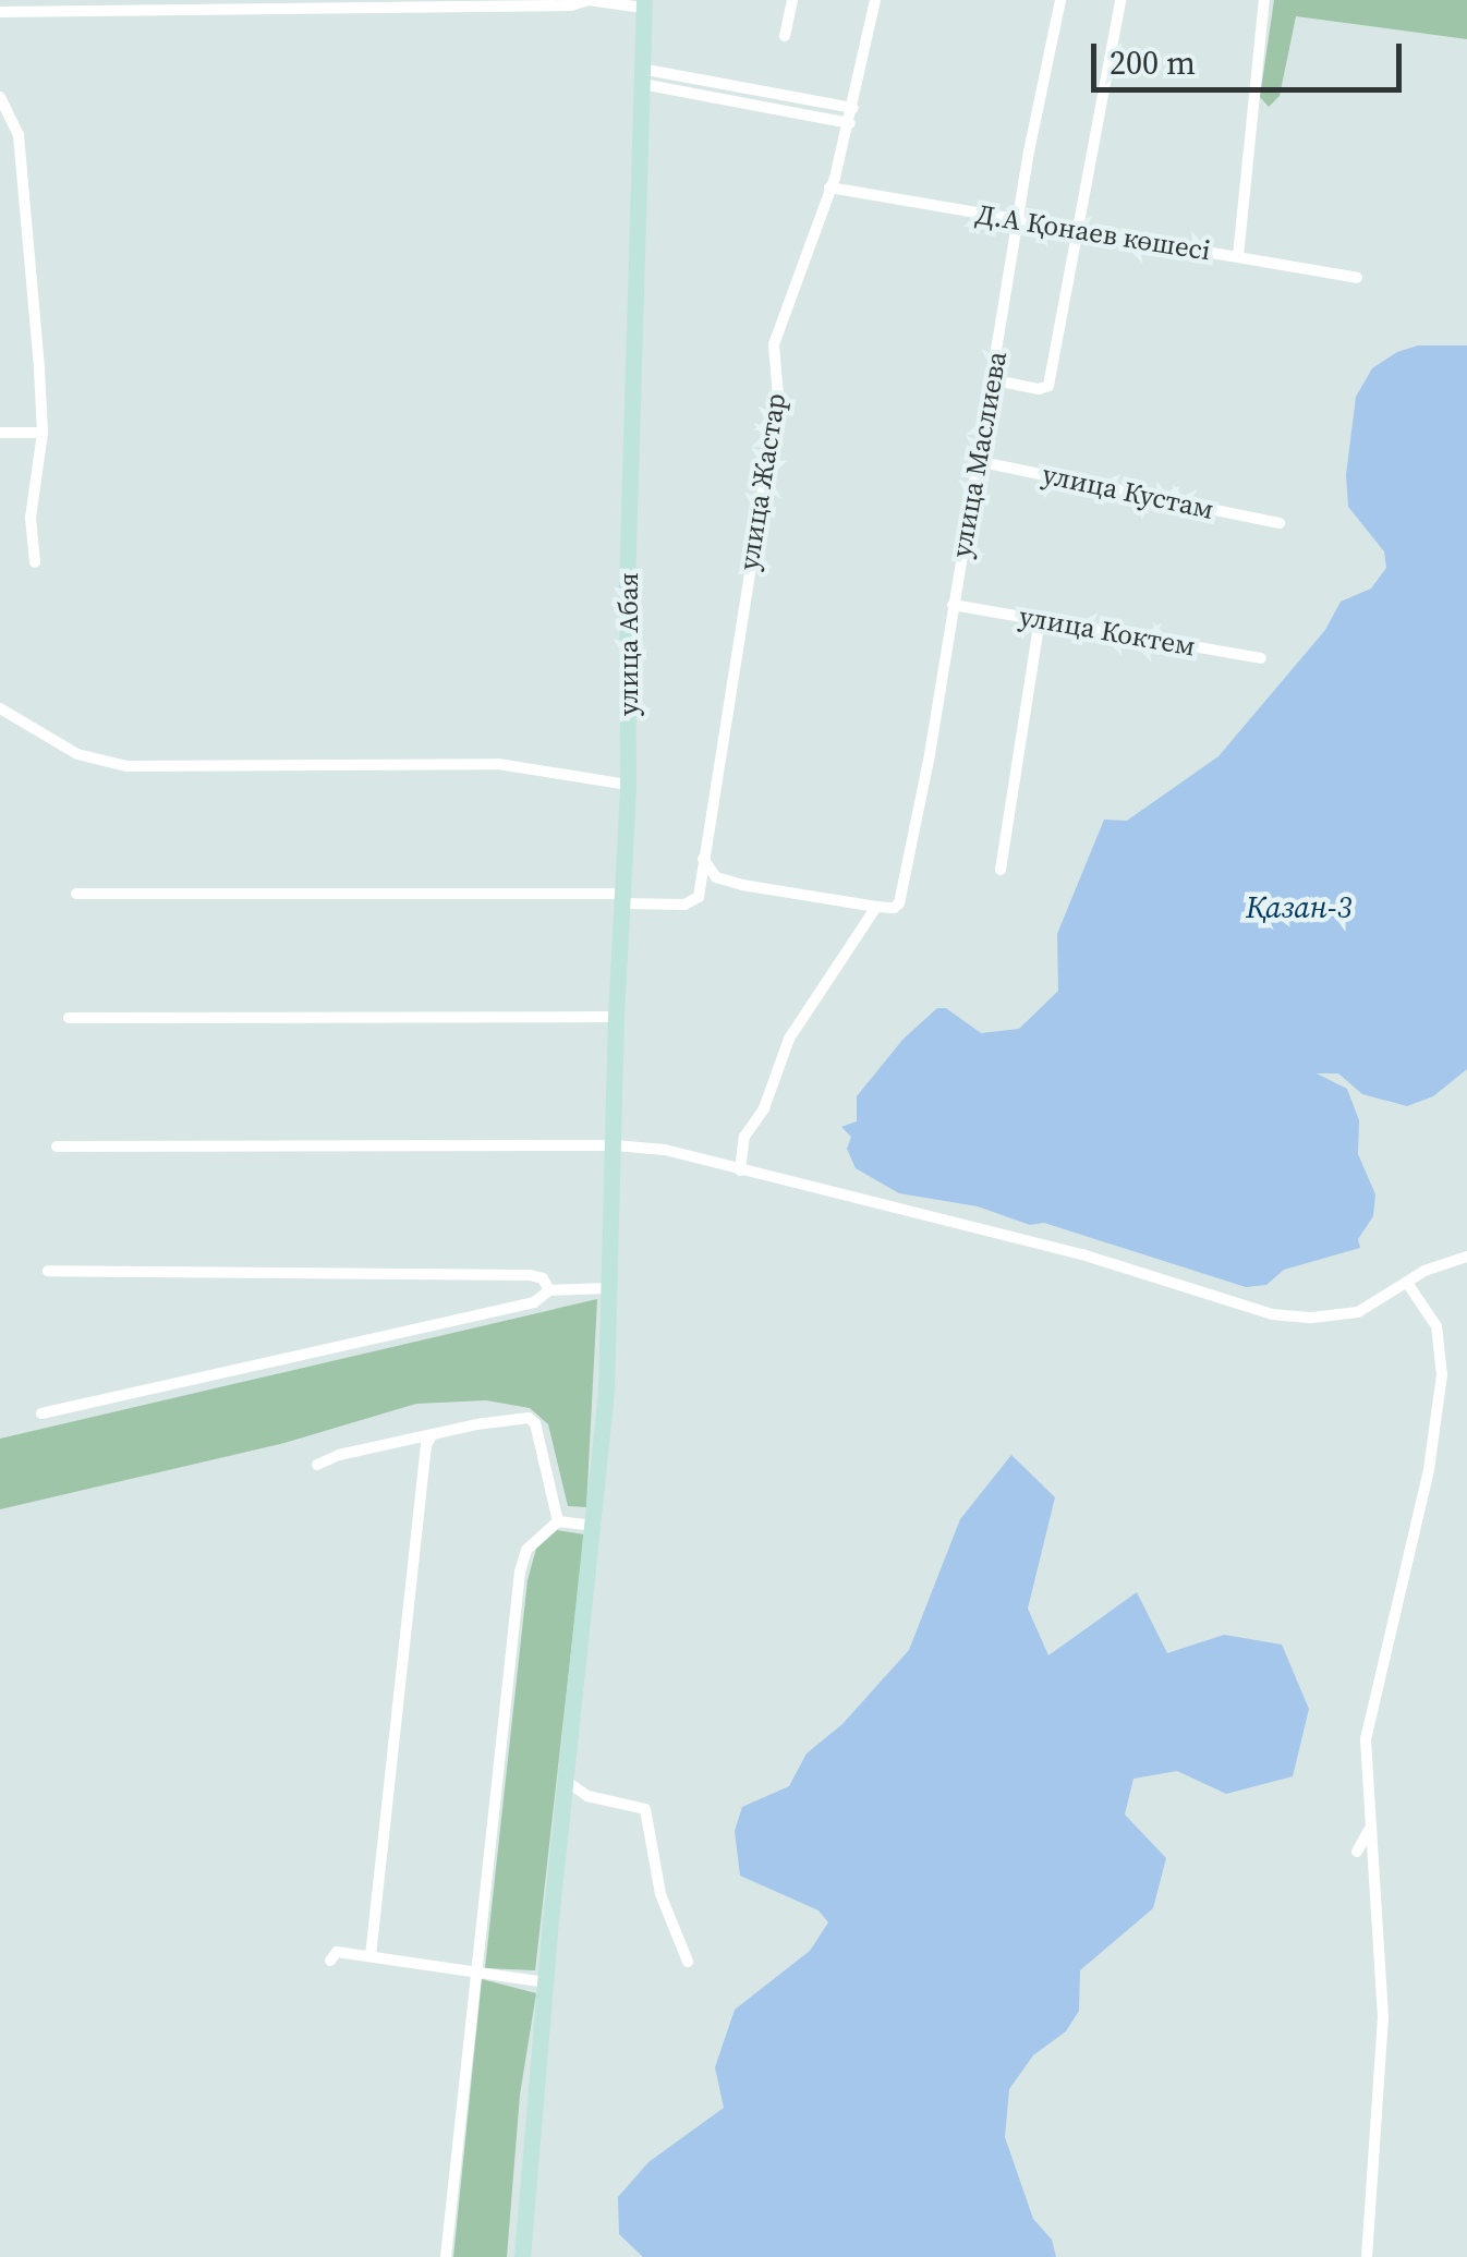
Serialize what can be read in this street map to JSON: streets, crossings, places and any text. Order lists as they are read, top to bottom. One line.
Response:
{"streets":{"main road":["улица Абая"],"street":["Д.А Қонаев көшесі","улица Маслиева","улица Жастар","улица Кустам","улица Коктем"]},"crossings":[["Д.А Қонаев көшесі","улица Маслиева"],["Д.А Қонаев көшесі","улица Жастар"],["улица Маслиева","улица Кустам"],["улица Маслиева","улица Коктем"],["улица Жастар","улица Абая"]],"water":["Қазан-3"],"scale_bar":"200 m"}
